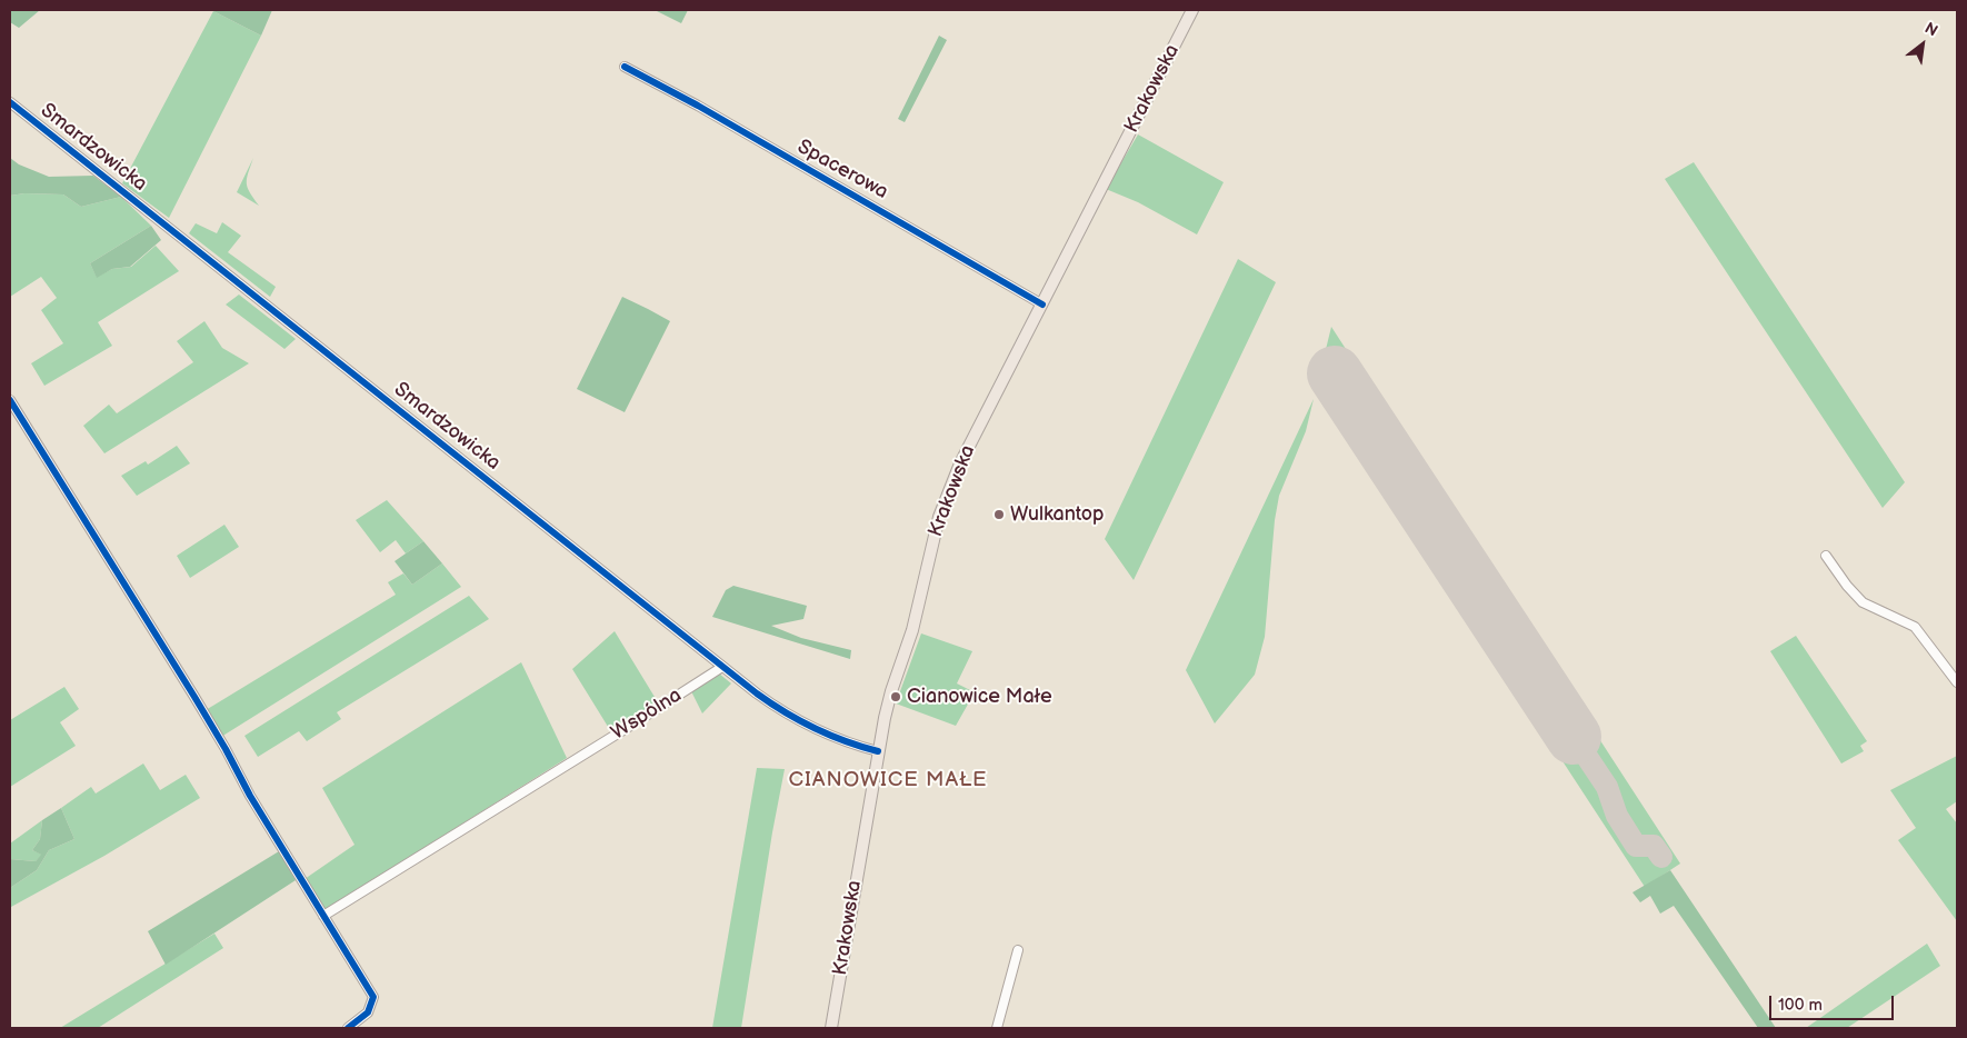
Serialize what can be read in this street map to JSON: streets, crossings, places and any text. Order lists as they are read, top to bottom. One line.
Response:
{"streets":{"main road":["Krakowska"],"street":["Smardzowicka","Spacerowa","Wspólna"]},"crossings":[["Krakowska","Smardzowicka"],["Krakowska","Spacerowa"],["Smardzowicka","Wspólna"]],"districts":["CIANOWICE MAŁE"],"places":["Wulkantop","Cianowice Małe"],"scale_bar":"100 m","north":"top right"}
